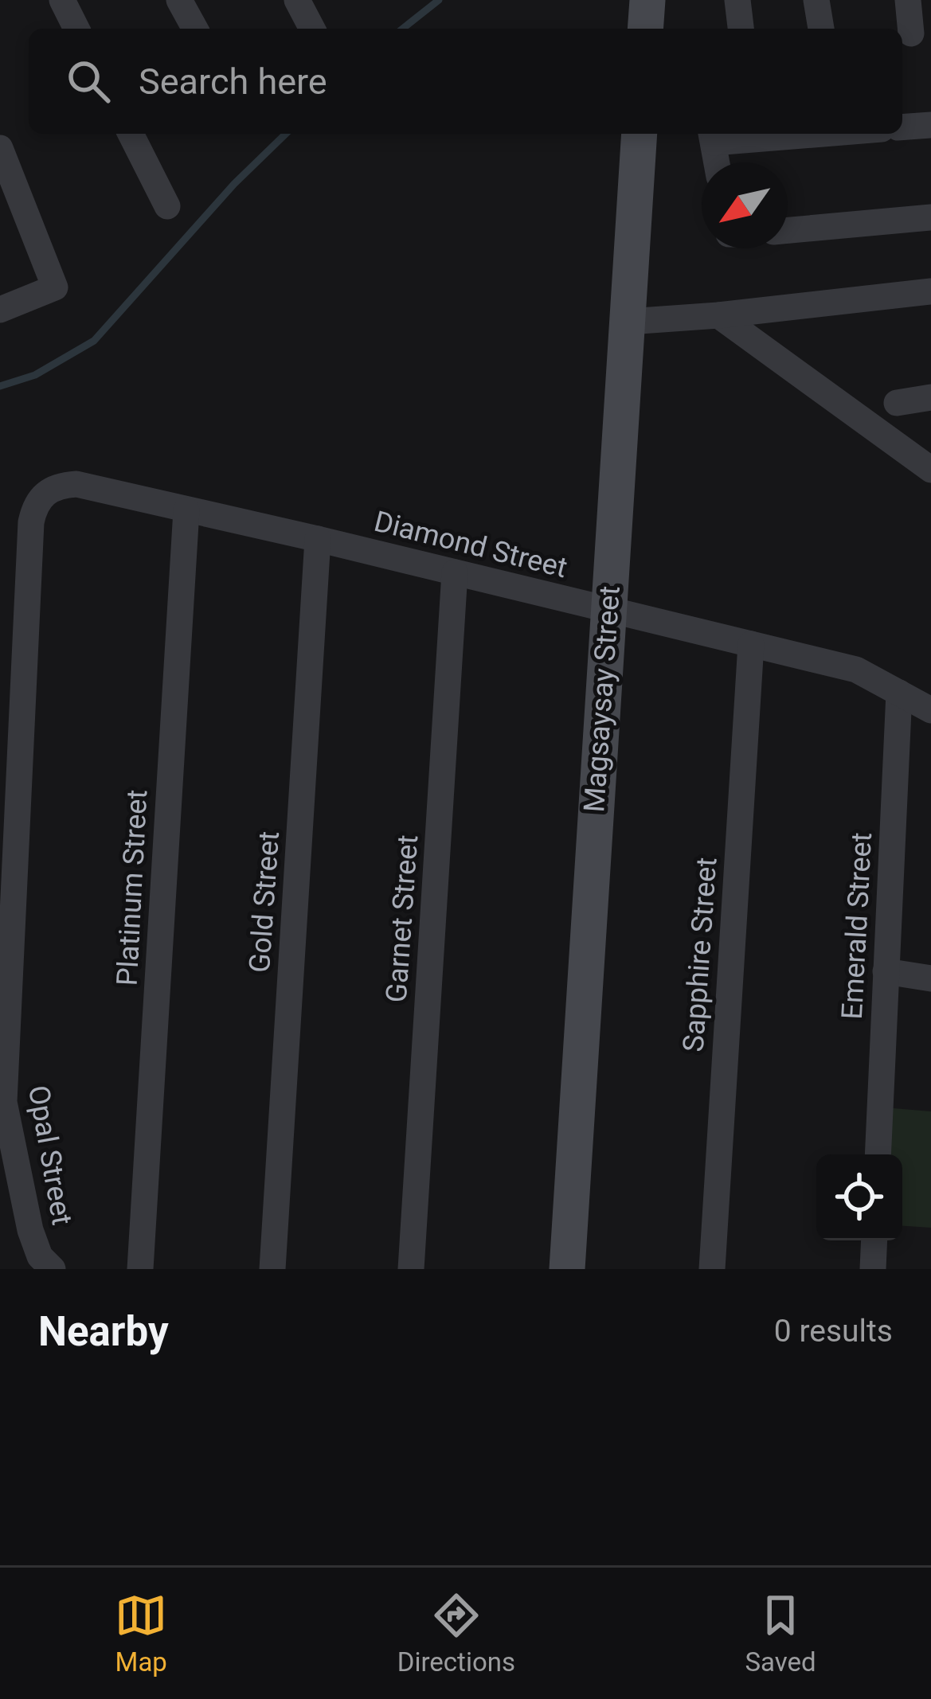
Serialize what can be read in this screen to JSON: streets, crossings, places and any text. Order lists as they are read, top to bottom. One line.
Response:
{"streets":{"street":["Diamond Street","Magsaysay Street","Platinum Street","Gold Street","Garnet Street","Emerald Street","Sapphire Street","Opal Street"]},"crossings":[["Diamond Street","Magsaysay Street"],["Diamond Street","Platinum Street"],["Diamond Street","Gold Street"],["Diamond Street","Garnet Street"],["Diamond Street","Emerald Street"],["Diamond Street","Sapphire Street"],["Diamond Street","Opal Street"]],"north":"bottom left","page":{"search":"Search here","heading":["Nearby","0 results"],"nav":["Map","Directions","Saved"]}}
